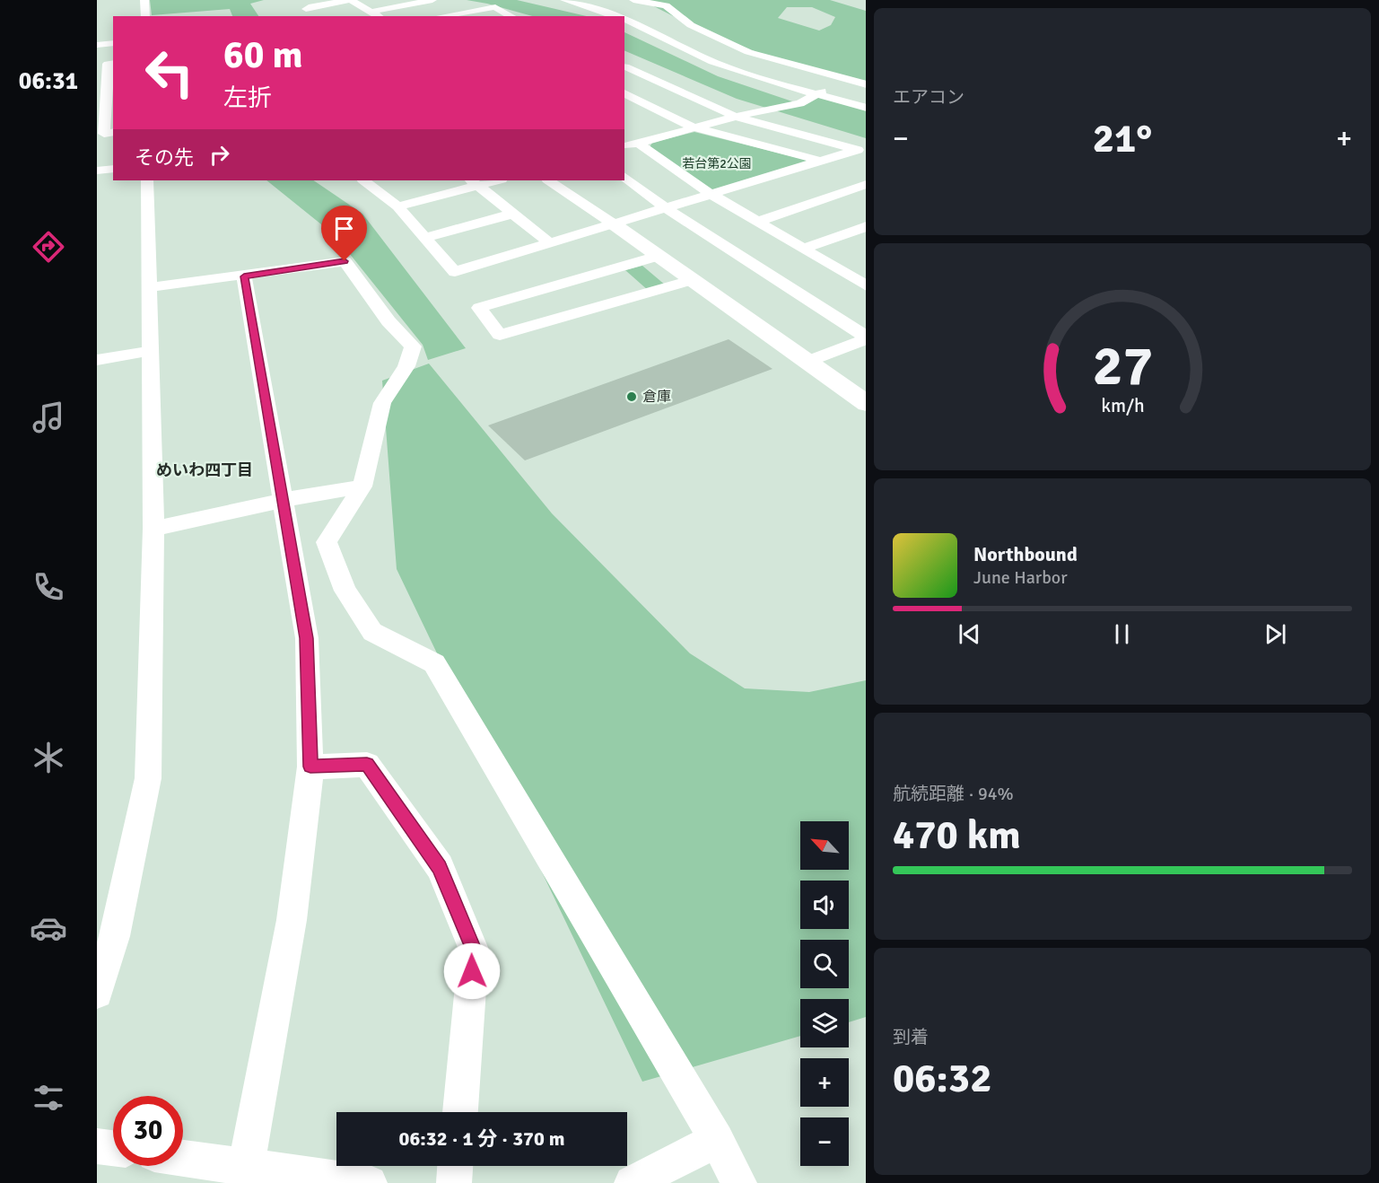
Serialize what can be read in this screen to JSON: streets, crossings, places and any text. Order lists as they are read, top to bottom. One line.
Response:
{"districts":["めいわ四丁目"],"parks":["若台第2公園"],"places":["倉庫"],"north":"top left","page":{"tabs":"06:31","tile":["エアコン",["航続距離 · 94%","470 km"],["到着","06:32"]],"turn":["60 m","左折"],"heat":["−","21°","+"],"then":"その先","song":["Northbound","June Harbor"],"map_buttons":["+","−"],"limit":"30","trip":"06:32 · 1 分 · 370 m","gauge":["27","km/h"]}}
